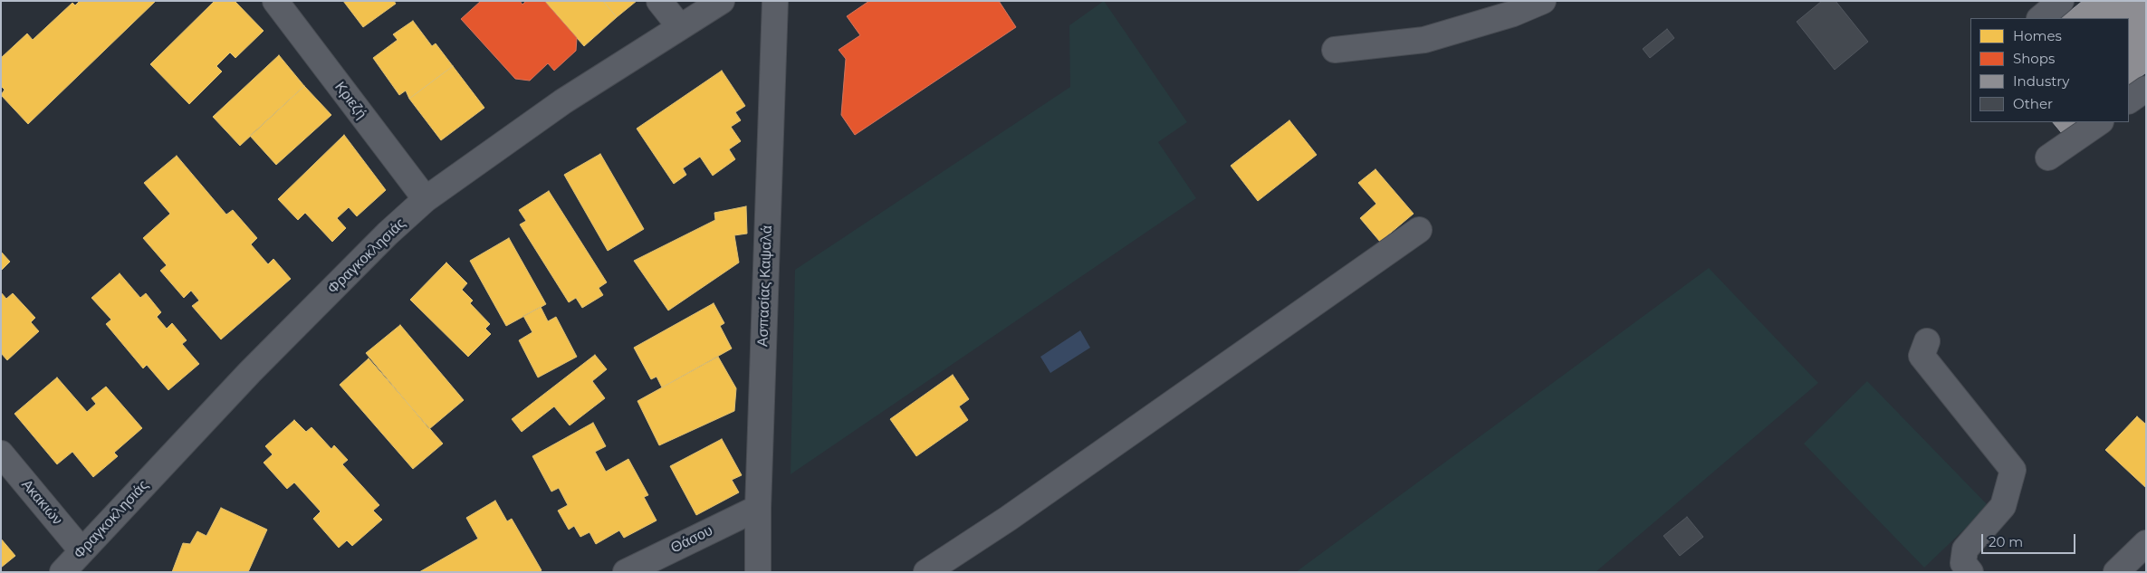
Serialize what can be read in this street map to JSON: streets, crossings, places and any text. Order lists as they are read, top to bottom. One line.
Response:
{"streets":{"street":["Κριεζή","Φραγκοκλησιάς","Ασπασίας Καψαλά","Ακακιών","Θάσου"]},"crossings":[["Κριεζή","Φραγκοκλησιάς"],["Φραγκοκλησιάς","Ακακιών"],["Ασπασίας Καψαλά","Θάσου"]],"legend":["Homes","Shops","Industry","Other"],"scale_bar":"20 m"}
